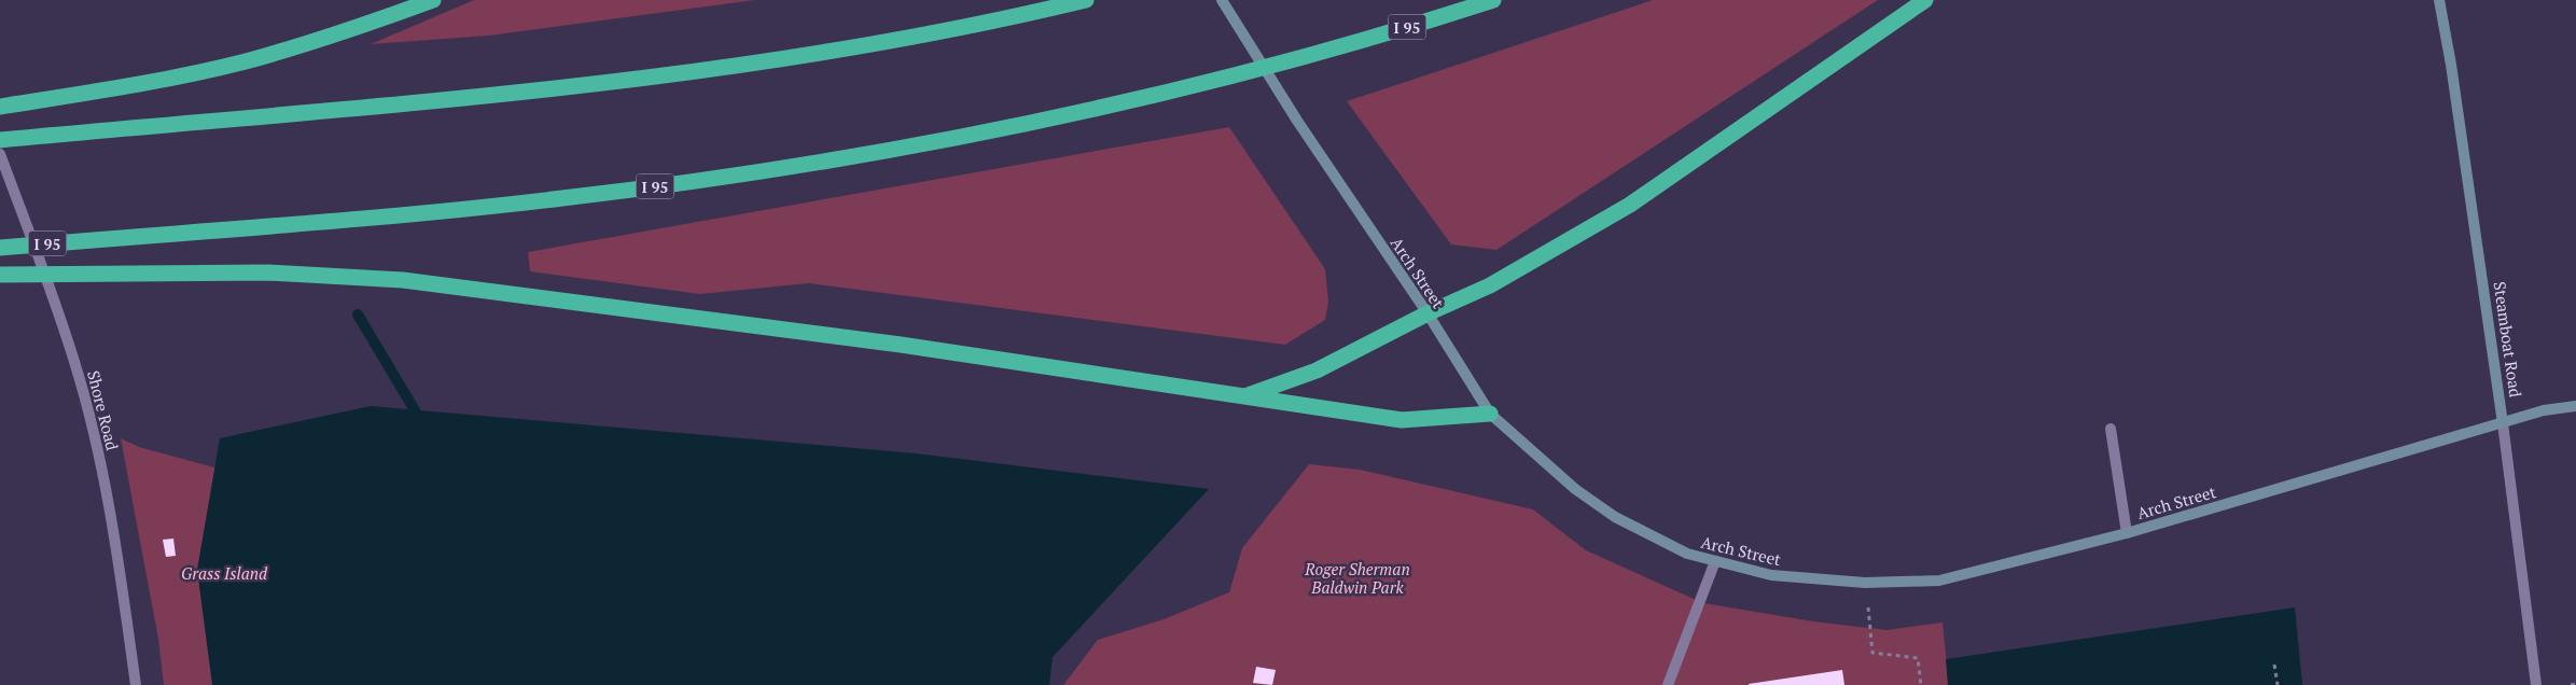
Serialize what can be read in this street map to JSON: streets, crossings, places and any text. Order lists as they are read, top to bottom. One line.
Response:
{"streets":{"highway":["I 95"],"main road":["Arch Street","Steamboat Road"],"street":["Shore Road"]},"crossings":[["Arch Street","Steamboat Road"]],"parks":["Roger Sherman Baldwin Park","Grass Island"]}
